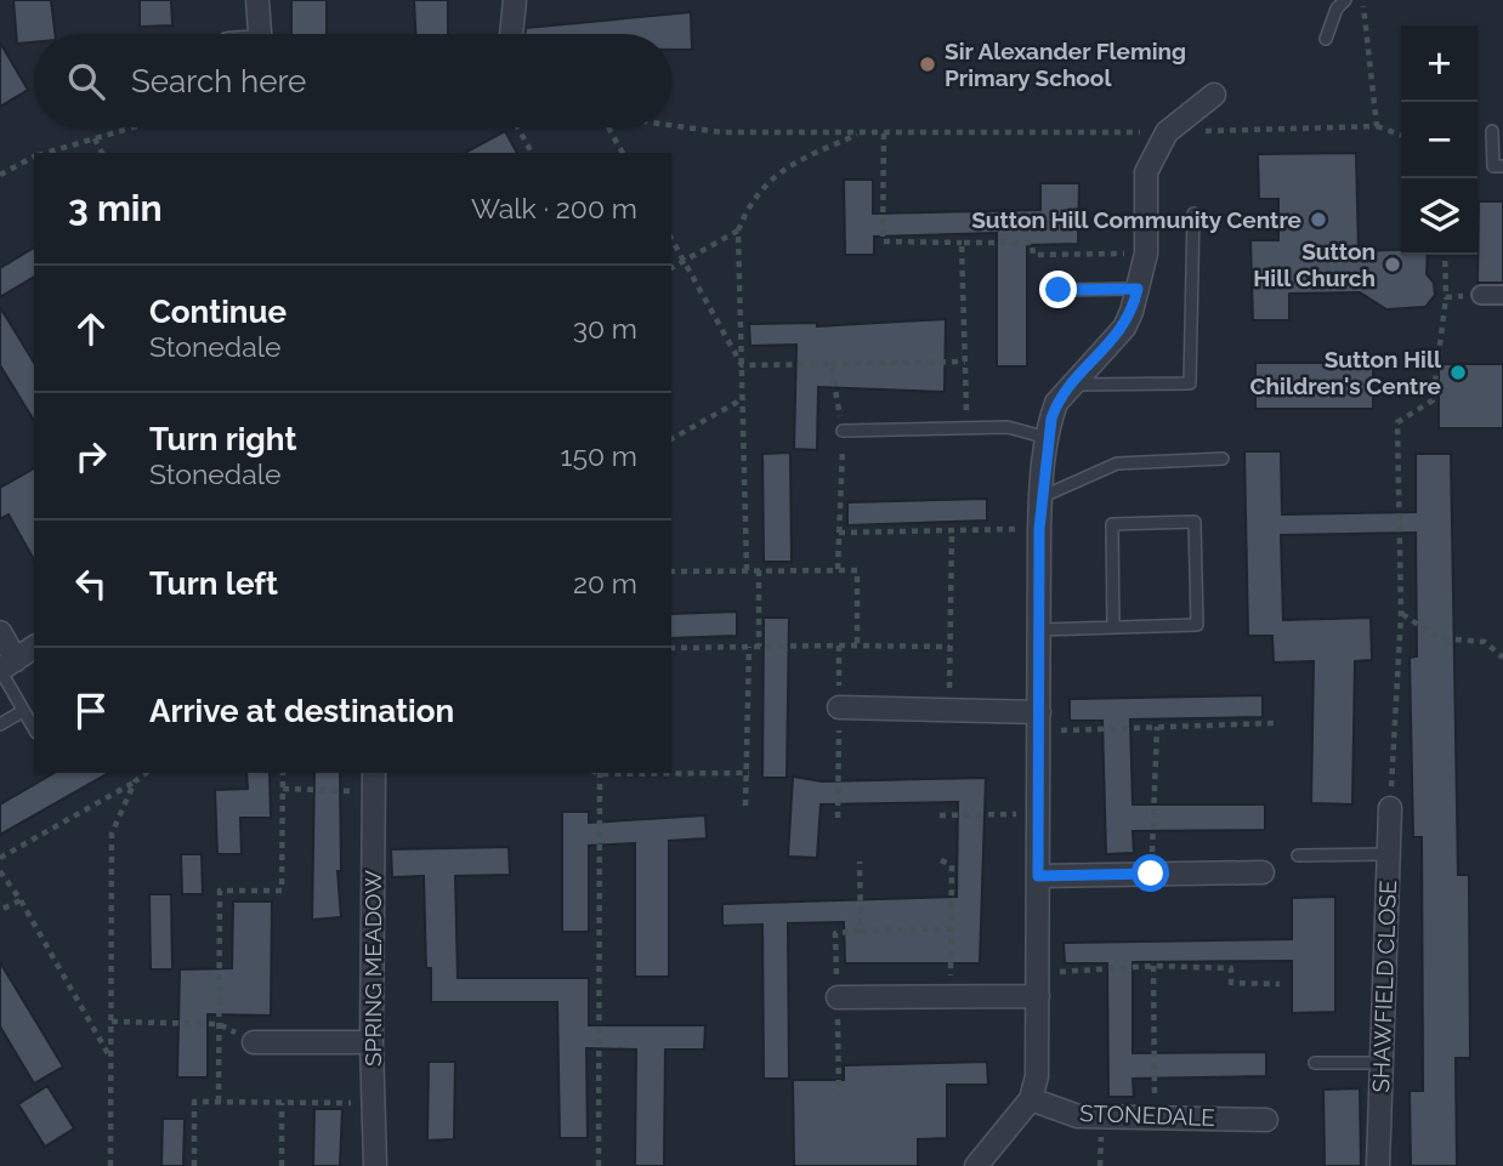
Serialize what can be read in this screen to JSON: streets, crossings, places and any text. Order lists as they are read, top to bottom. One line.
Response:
{"streets":{"street":["SPRING MEADOW","SHAWFIELD CLOSE","STONEDALE"]},"places":["Sir Alexander Fleming Primary School","Sutton Hill Community Centre","Sutton Hill Church","Sutton Hill Children's Centre"],"page":{"map_buttons":["+","−"],"search":"Search here","heading":["3 min","Walk · 200 m"],"list":[["Continue","Stonedale","30 m"],["Turn right","Stonedale","150 m"],["Turn left","20 m"],"Arrive at destination"]}}
